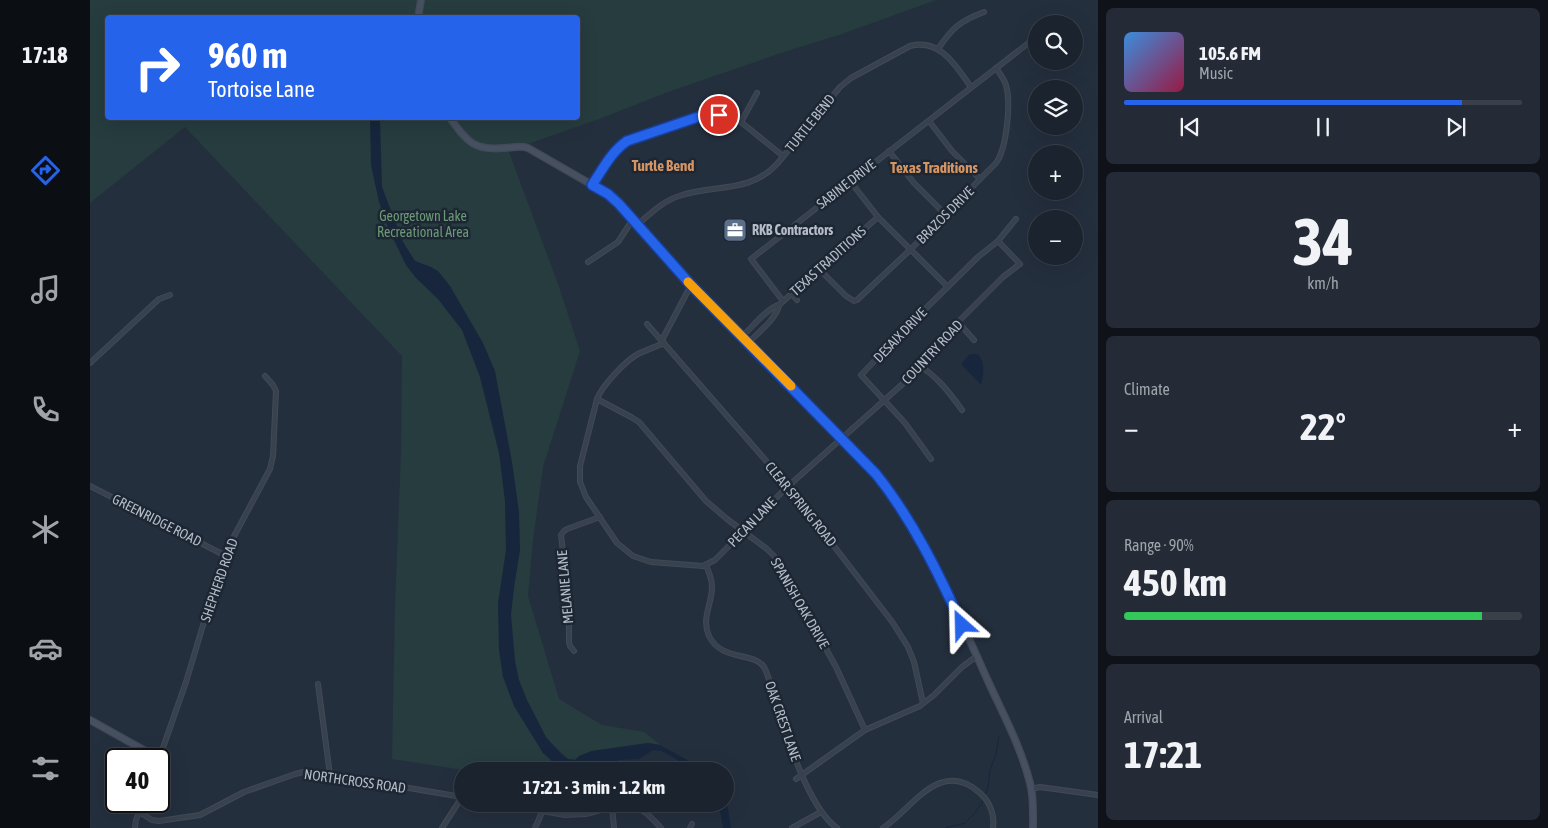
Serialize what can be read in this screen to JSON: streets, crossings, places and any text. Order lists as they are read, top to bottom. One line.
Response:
{"streets":{"street":["TURTLE BEND","SABINE DRIVE","BRAZOS DRIVE","TEXAS TRADITIONS","DESAIX DRIVE","COUNTRY ROAD","CLEAR SPRING ROAD","GREENRIDGE ROAD","PECAN LANE","SHEPHERD ROAD","MELANIE LANE","SPANISH OAK DRIVE","OAK CREST LANE","NORTHCROSS ROAD"]},"crossings":[["SABINE DRIVE","BRAZOS DRIVE"],["SABINE DRIVE","TEXAS TRADITIONS"],["BRAZOS DRIVE","TEXAS TRADITIONS"],["DESAIX DRIVE","COUNTRY ROAD"],["COUNTRY ROAD","PECAN LANE"],["CLEAR SPRING ROAD","PECAN LANE"],["CLEAR SPRING ROAD","OAK CREST LANE"],["GREENRIDGE ROAD","SHEPHERD ROAD"],["PECAN LANE","SPANISH OAK DRIVE"],["PECAN LANE","OAK CREST LANE"],["SPANISH OAK DRIVE","OAK CREST LANE"]],"districts":["Turtle Bend","Texas Traditions"],"parks":["Georgetown Lake Recreational Area"],"places":{"office":["RKB Contractors"]},"page":{"tabs":"17:18","map_buttons":["+","−"],"turn":["960 m","Tortoise Lane"],"song":["105.6 FM","Music"],"tile":[["34","km/h"],"Climate",["Range · 90%","450 km"],["Arrival","17:21"]],"heat":["−","22°","+"],"limit":"40","trip":"17:21 · 3 min · 1.2 km"}}
